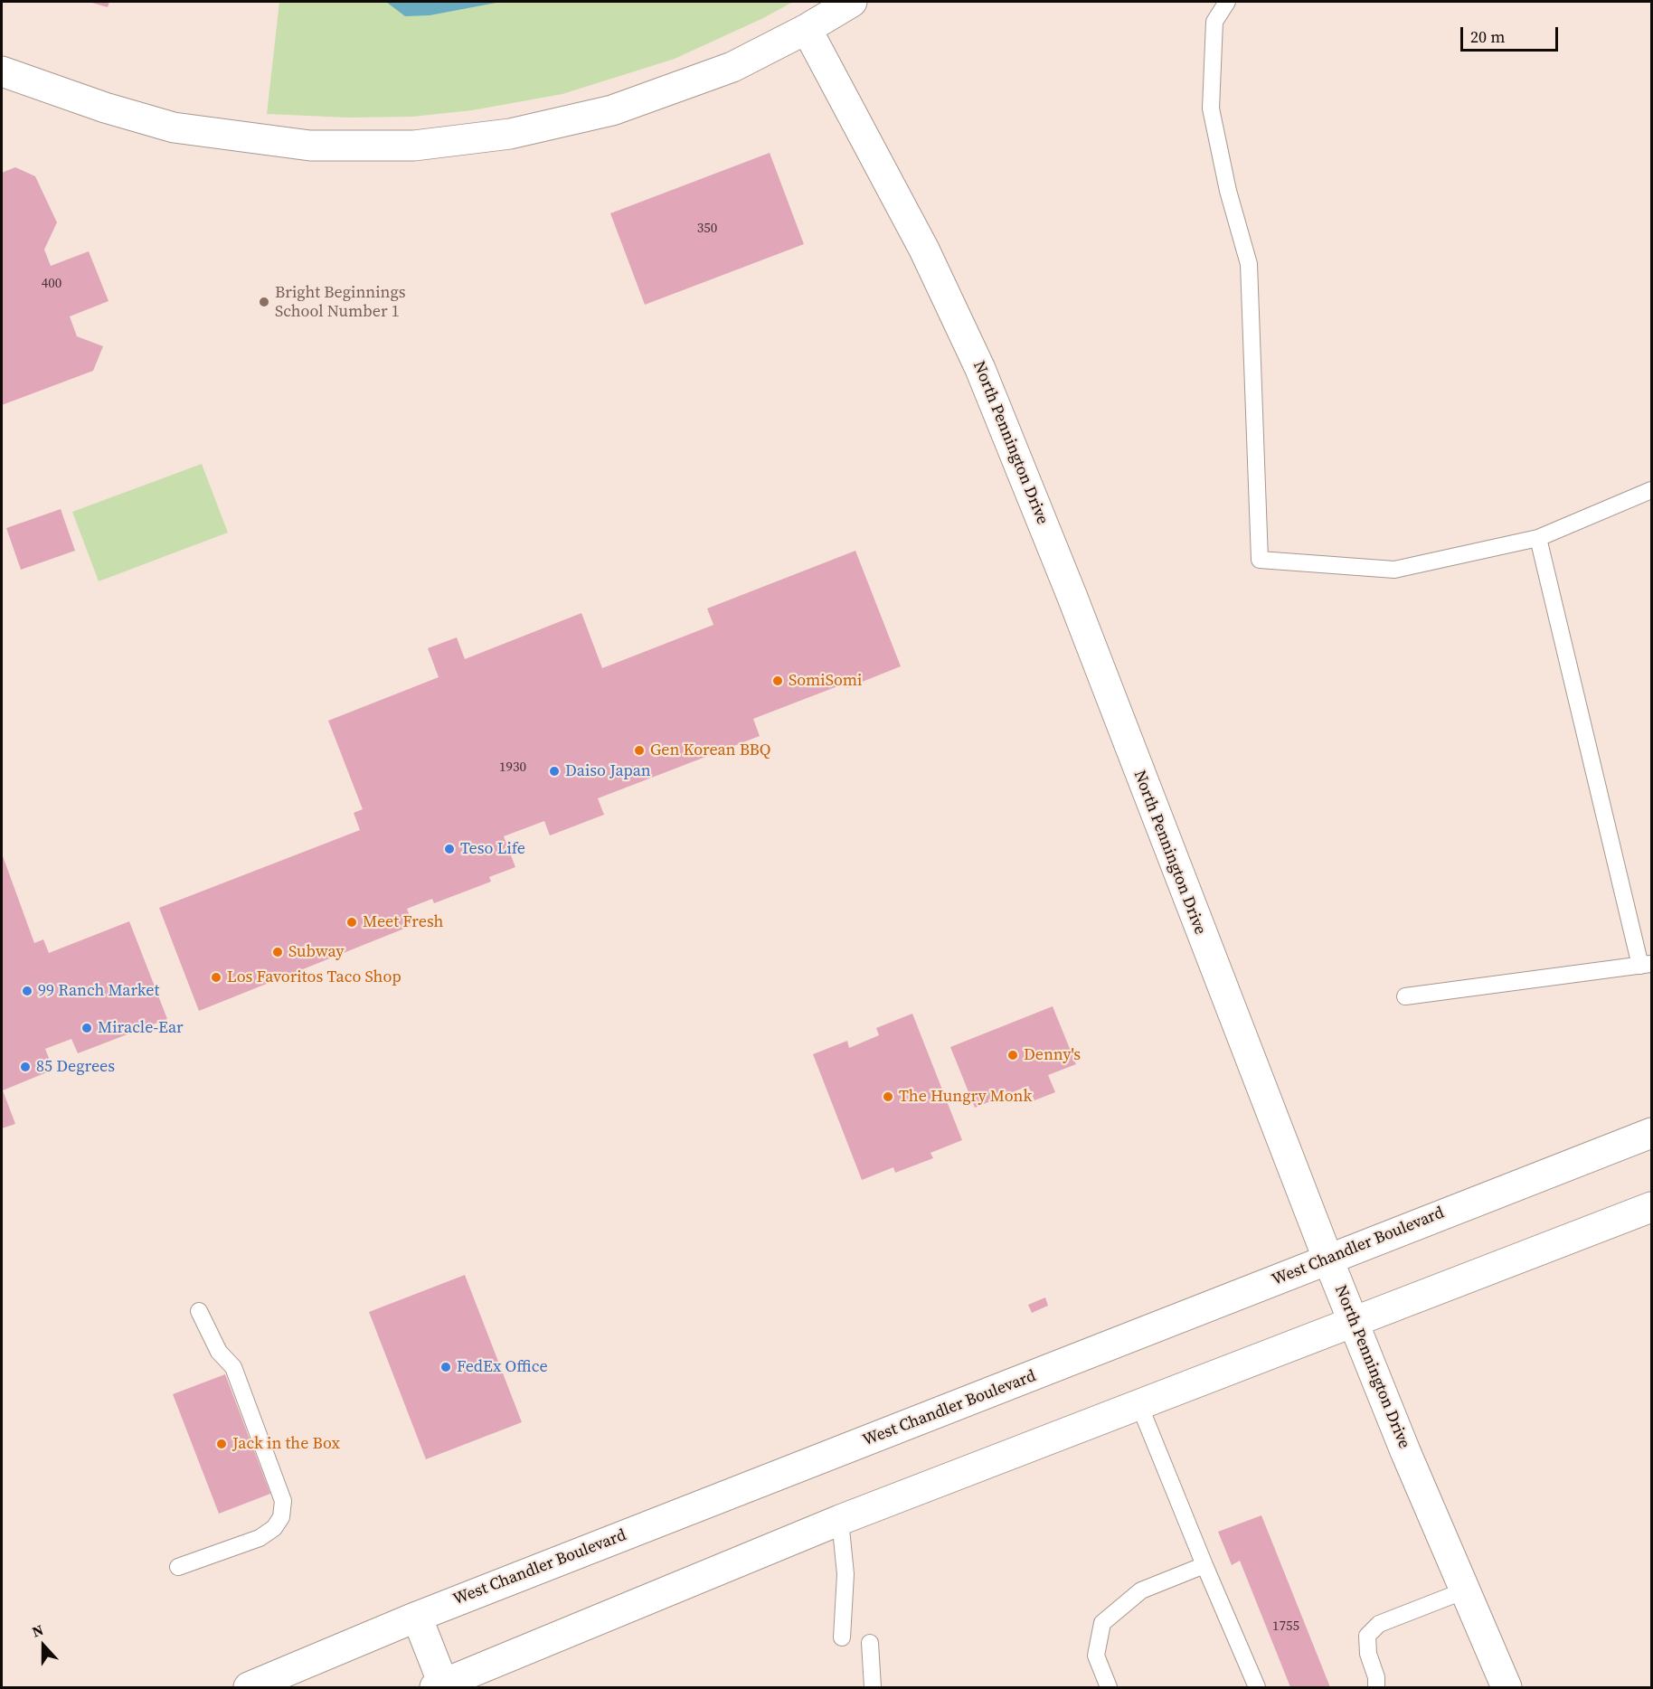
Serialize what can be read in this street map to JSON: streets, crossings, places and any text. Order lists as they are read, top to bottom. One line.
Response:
{"streets":{"main road":["North Pennington Drive","West Chandler Boulevard"]},"crossings":[["North Pennington Drive","West Chandler Boulevard"]],"places":["Bright Beginnings School Number 1","SomiSomi","Gen Korean BBQ","Daiso Japan","Teso Life","Meet Fresh","Subway","Los Favoritos Taco Shop","99 Ranch Market","Miracle-Ear","Denny's","85 Degrees","The Hungry Monk","FedEx Office","Jack in the Box"],"house_numbers":["350","400","1930","1755"],"scale_bar":"20 m","north":"top"}
